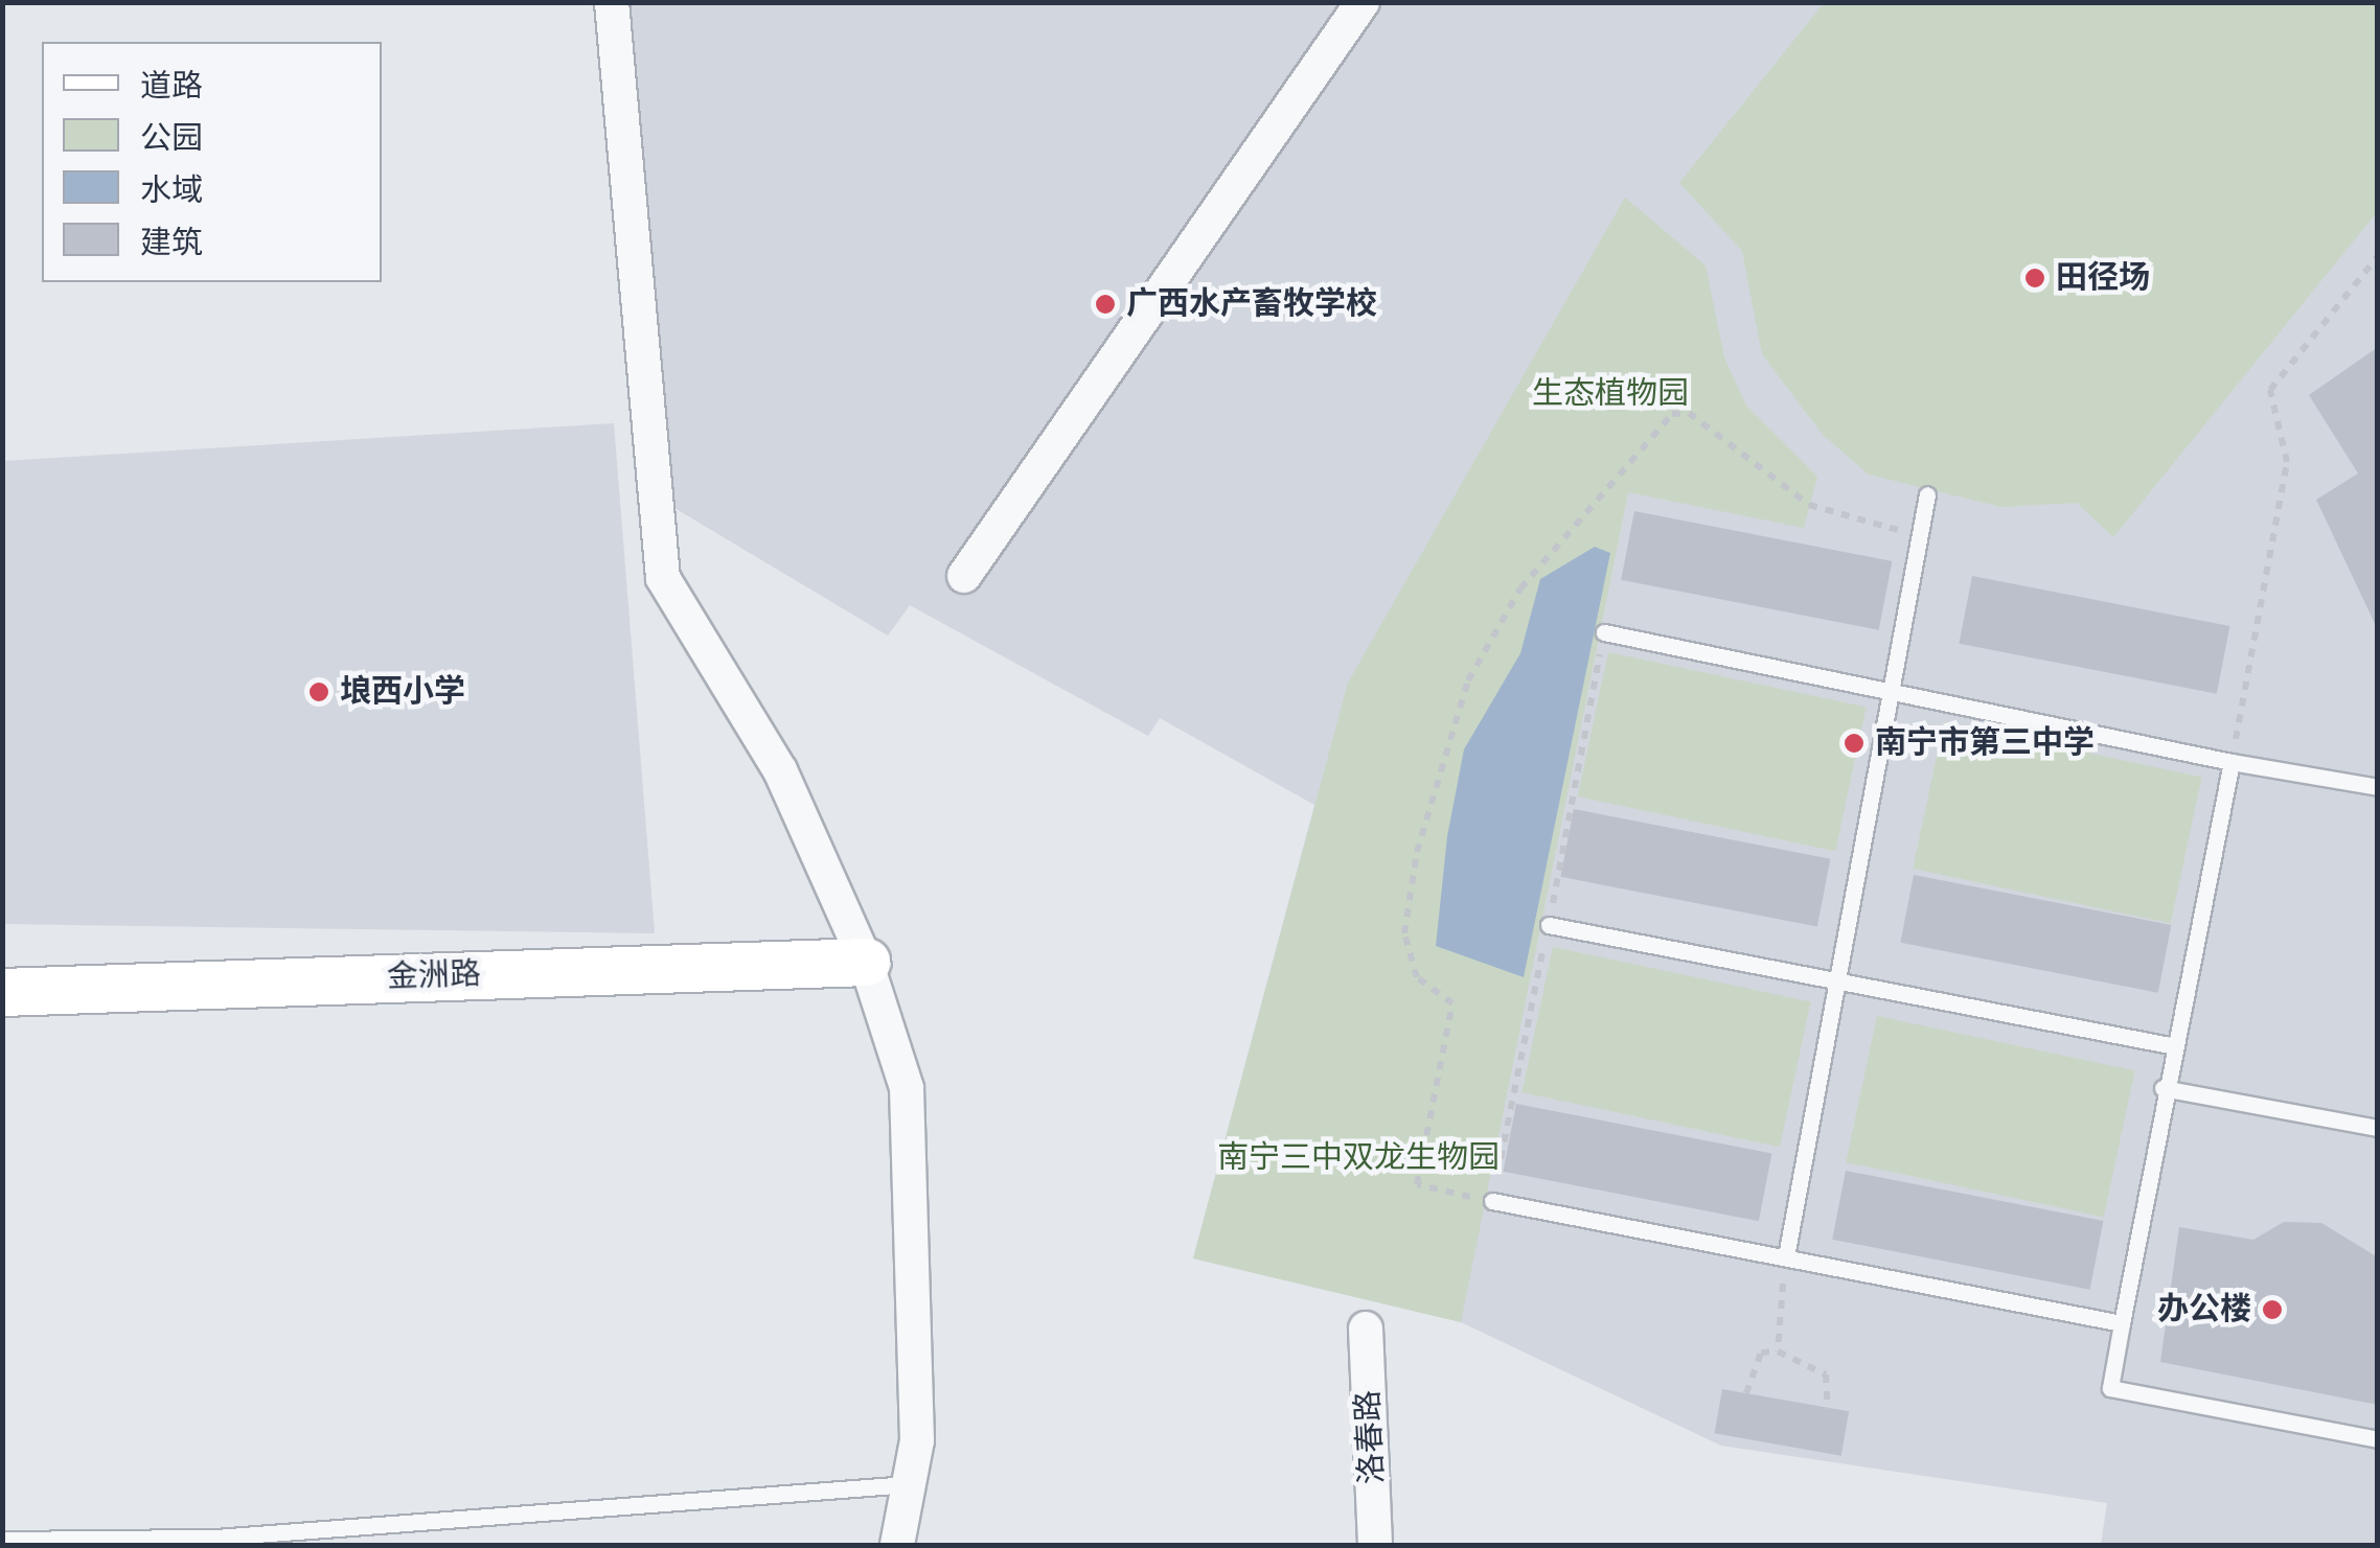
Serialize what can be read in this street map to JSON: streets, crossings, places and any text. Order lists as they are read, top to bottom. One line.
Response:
{"streets":{"main road":["金洲路"],"street":["洛春路"]},"parks":["生态植物园","南宁三中双龙生物园"],"places":["田径场","广西水产畜牧学校","埌西小学","南宁市第三中学","办公楼"],"legend":["道路","公园","水域","建筑"]}
